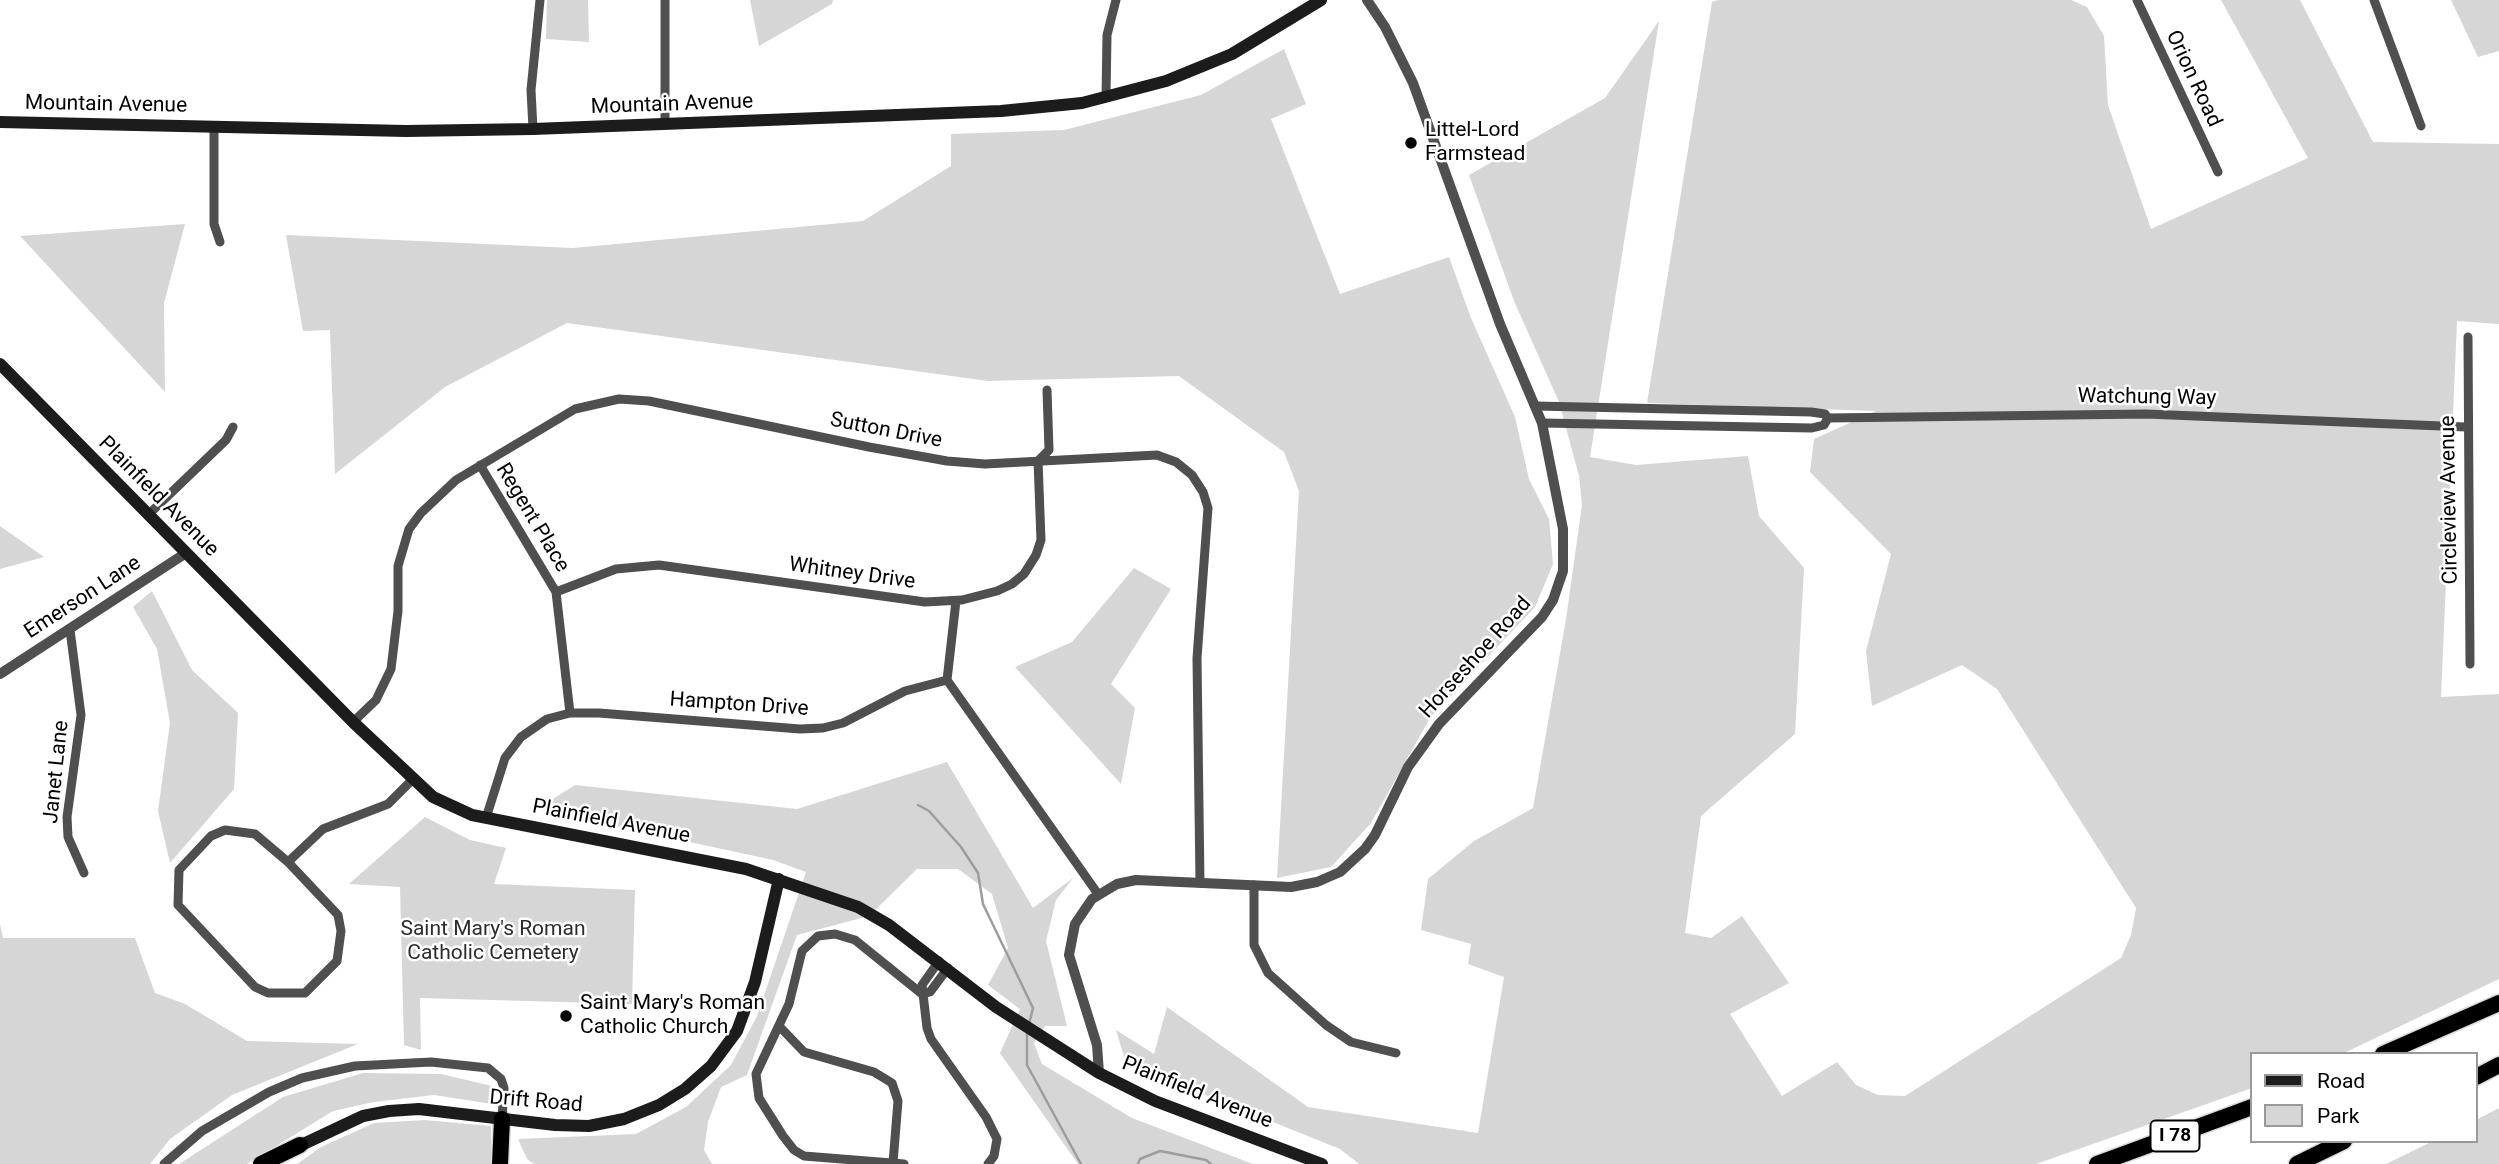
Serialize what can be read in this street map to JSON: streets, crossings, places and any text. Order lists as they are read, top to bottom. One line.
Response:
{"streets":{"highway":["I 78"],"main road":["Mountain Avenue","Plainfield Avenue","Drift Road"],"street":["Orion Road","Watchung Way","Sutton Drive","Circleview Avenue","Regent Place","Whitney Drive","Emerson Lane","Horseshoe Road","Hampton Drive","Janet Lane"]},"crossings":[["Watchung Way","Circleview Avenue"],["Watchung Way","Horseshoe Road"],["Sutton Drive","Plainfield Avenue"],["Sutton Drive","Regent Place"],["Sutton Drive","Whitney Drive"],["Sutton Drive","Horseshoe Road"],["Plainfield Avenue","Emerson Lane"],["Plainfield Avenue","Hampton Drive"],["Plainfield Avenue","Drift Road"],["Regent Place","Whitney Drive"],["Regent Place","Hampton Drive"],["Emerson Lane","Janet Lane"]],"parks":["Saint Mary's Roman Catholic Cemetery"],"places":["Littel-Lord Farmstead","Saint Mary's Roman Catholic Church"],"legend":["Road","Park"]}
